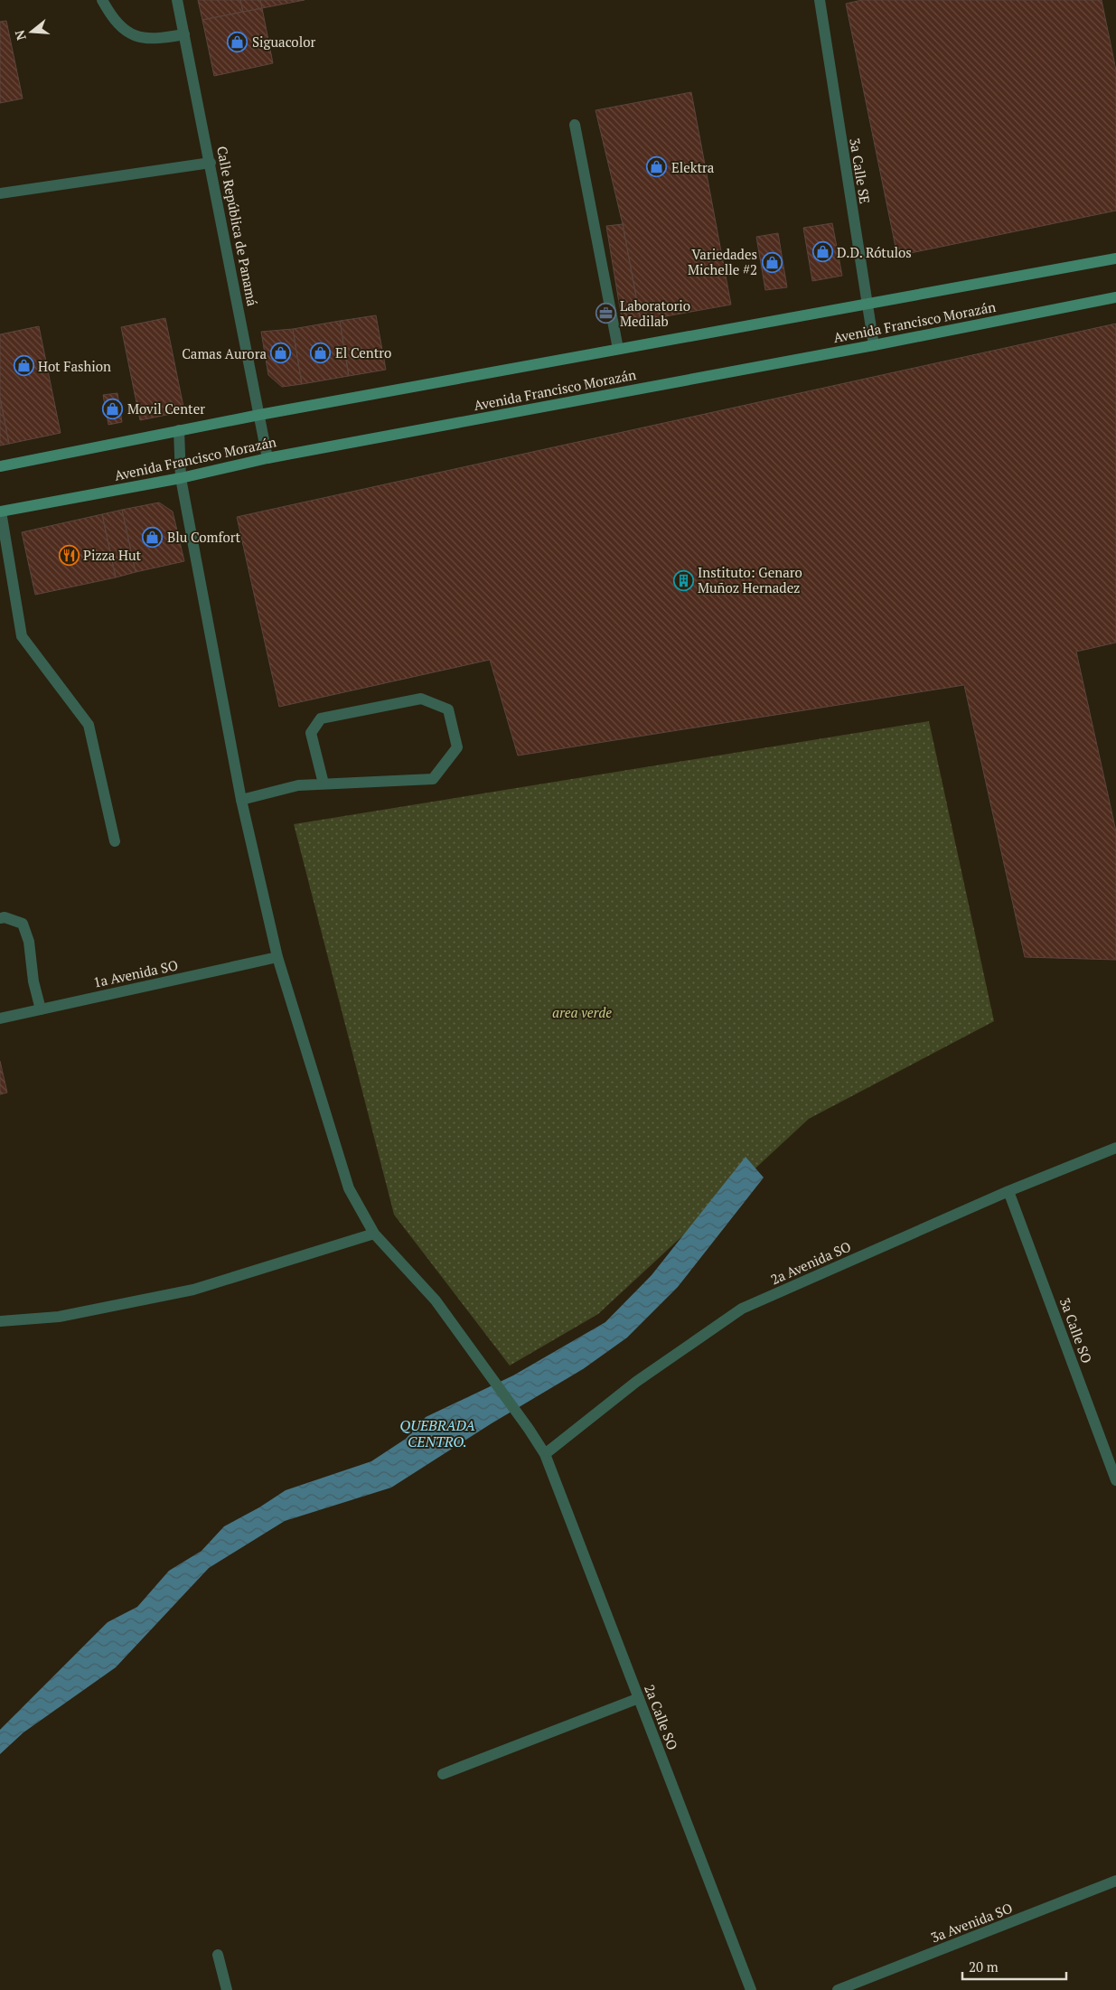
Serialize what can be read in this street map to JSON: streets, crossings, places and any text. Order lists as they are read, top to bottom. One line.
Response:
{"streets":{"main road":["Avenida Francisco Morazán"],"street":["3a Calle SE","Calle República de Panamá","1a Avenida SO","2a Avenida SO","3a Calle SO","2a Calle SO","3a Avenida SO"]},"crossings":[["3a Calle SE","Avenida Francisco Morazán"],["Calle República de Panamá","Avenida Francisco Morazán"],["Avenida Francisco Morazán","2a Calle SO"],["1a Avenida SO","2a Calle SO"],["2a Avenida SO","3a Calle SO"],["2a Avenida SO","2a Calle SO"]],"water":["QUEBRADA CENTRO."],"parks":["area verde"],"places":{"shop":["Siguacolor","Elektra","D.D. Rótulos","Variedades Michelle #2","El Centro","Camas Aurora","Hot Fashion","Movil Center","Blu Comfort"],"office":["Laboratorio Medilab"],"restaurant":["Pizza Hut"],"building":["Instituto: Genaro Muñoz Hernadez"]},"scale_bar":"20 m","north":"left"}
